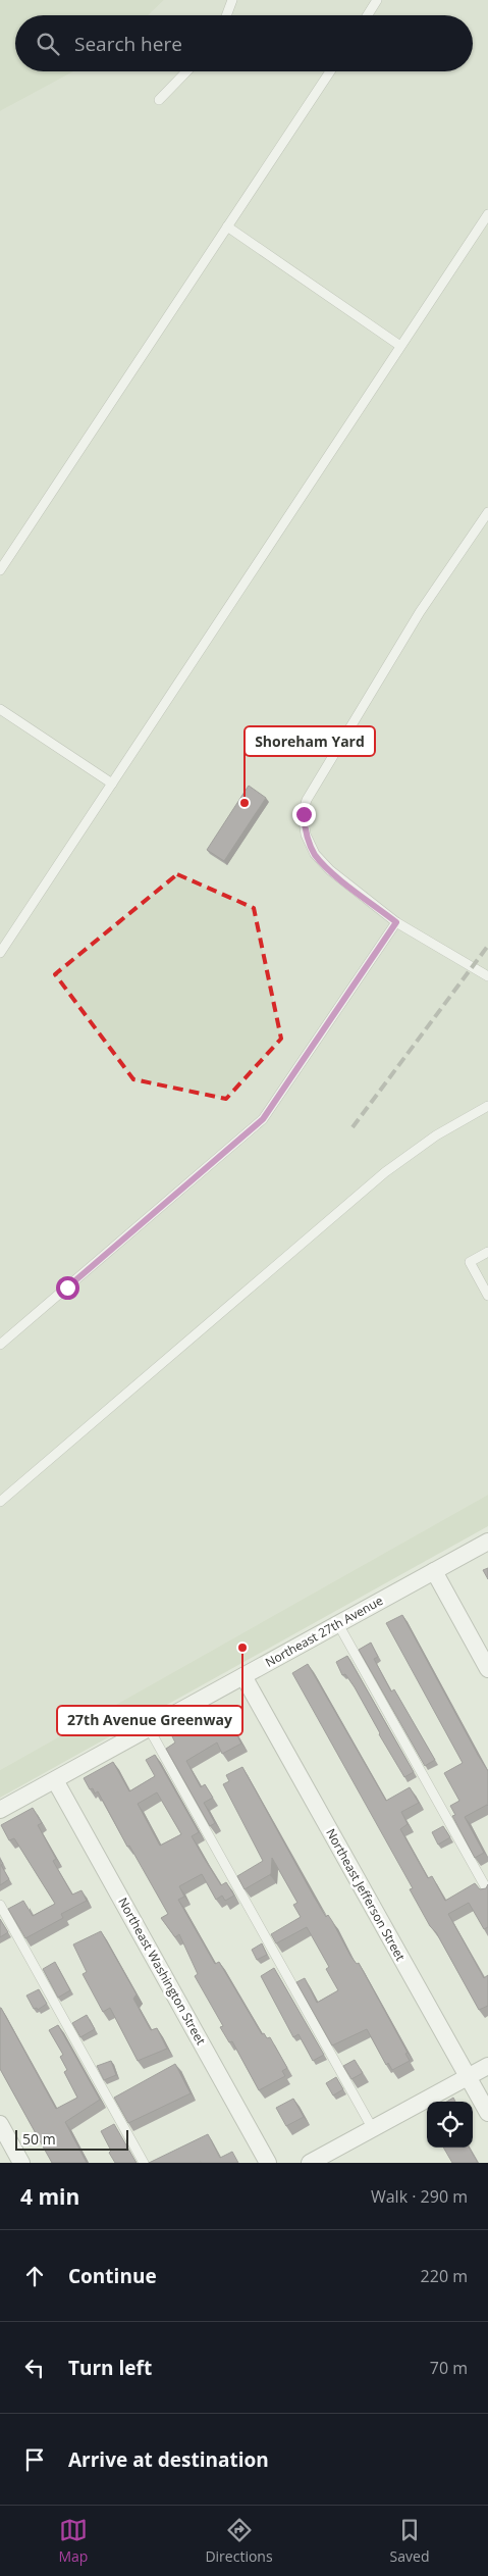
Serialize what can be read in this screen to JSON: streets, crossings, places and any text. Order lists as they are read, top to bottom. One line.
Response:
{"streets":{"street":["Northeast 27th Avenue","Northeast Jefferson Street","Northeast Washington Street"]},"crossings":[["Northeast 27th Avenue","Northeast Jefferson Street"],["Northeast 27th Avenue","Northeast Washington Street"]],"places":["Shoreham Yard","27th Avenue Greenway"],"scale_bar":"50 m","page":{"search":"Search here","scale":"50 m","heading":["4 min","Walk · 290 m"],"list":[["Continue","220 m"],["Turn left","70 m"],"Arrive at destination"],"nav":["Map","Directions","Saved"]}}
